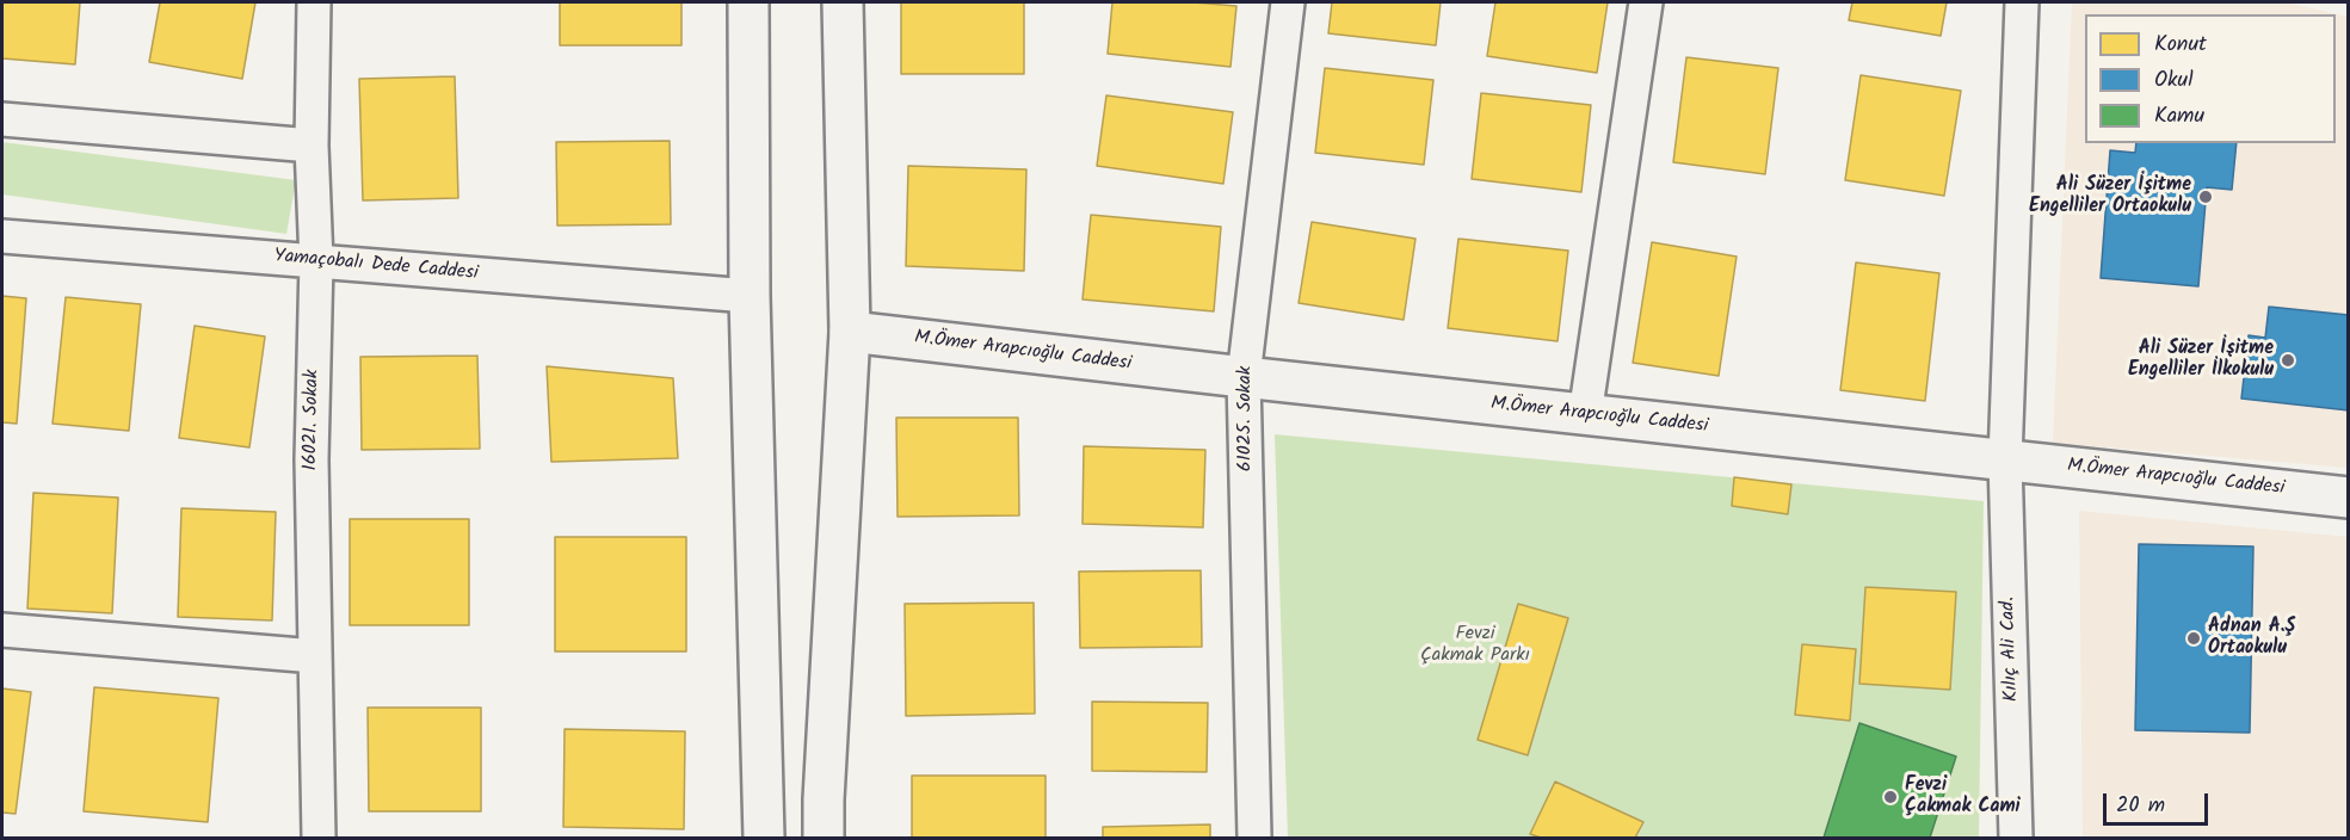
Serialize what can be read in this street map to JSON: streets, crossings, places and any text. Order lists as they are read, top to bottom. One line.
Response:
{"streets":{"main road":["M.Ömer Arapcıoğlu Caddesi"],"street":["Yamaçobalı Dede Caddesi","61025. Sokak","16021. Sokak","Kılıç Ali Cad."]},"crossings":[["Yamaçobalı Dede Caddesi","16021. Sokak"],["M.Ömer Arapcıoğlu Caddesi","61025. Sokak"],["M.Ömer Arapcıoğlu Caddesi","Kılıç Ali Cad."]],"parks":["Fevzi Çakmak Parkı"],"places":["Ali Süzer İşitme Engelliler Ortaokulu","Ali Süzer İşitme Engelliler İlkokulu","Adnan A.Ş Ortaokulu","Fevzi Çakmak Cami"],"legend":["Konut","Okul","Kamu"],"scale_bar":"20 m"}
